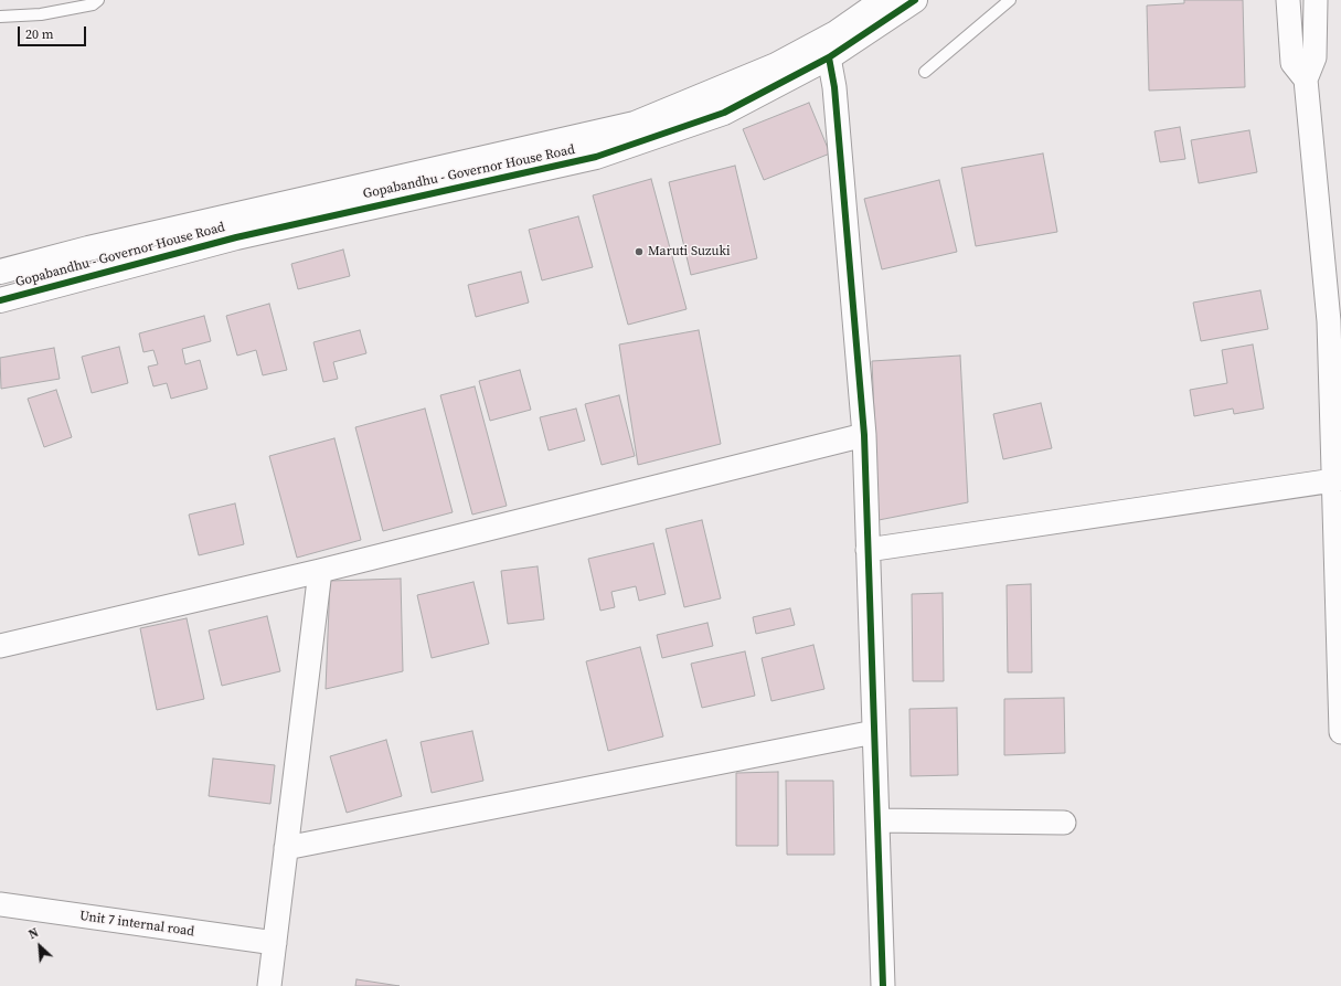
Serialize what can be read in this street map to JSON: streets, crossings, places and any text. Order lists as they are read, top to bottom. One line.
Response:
{"streets":{"street":["Gopabandhu - Governor House Road","Unit 7 internal road"]},"places":["Maruti Suzuki"],"scale_bar":"20 m","north":"top left"}
